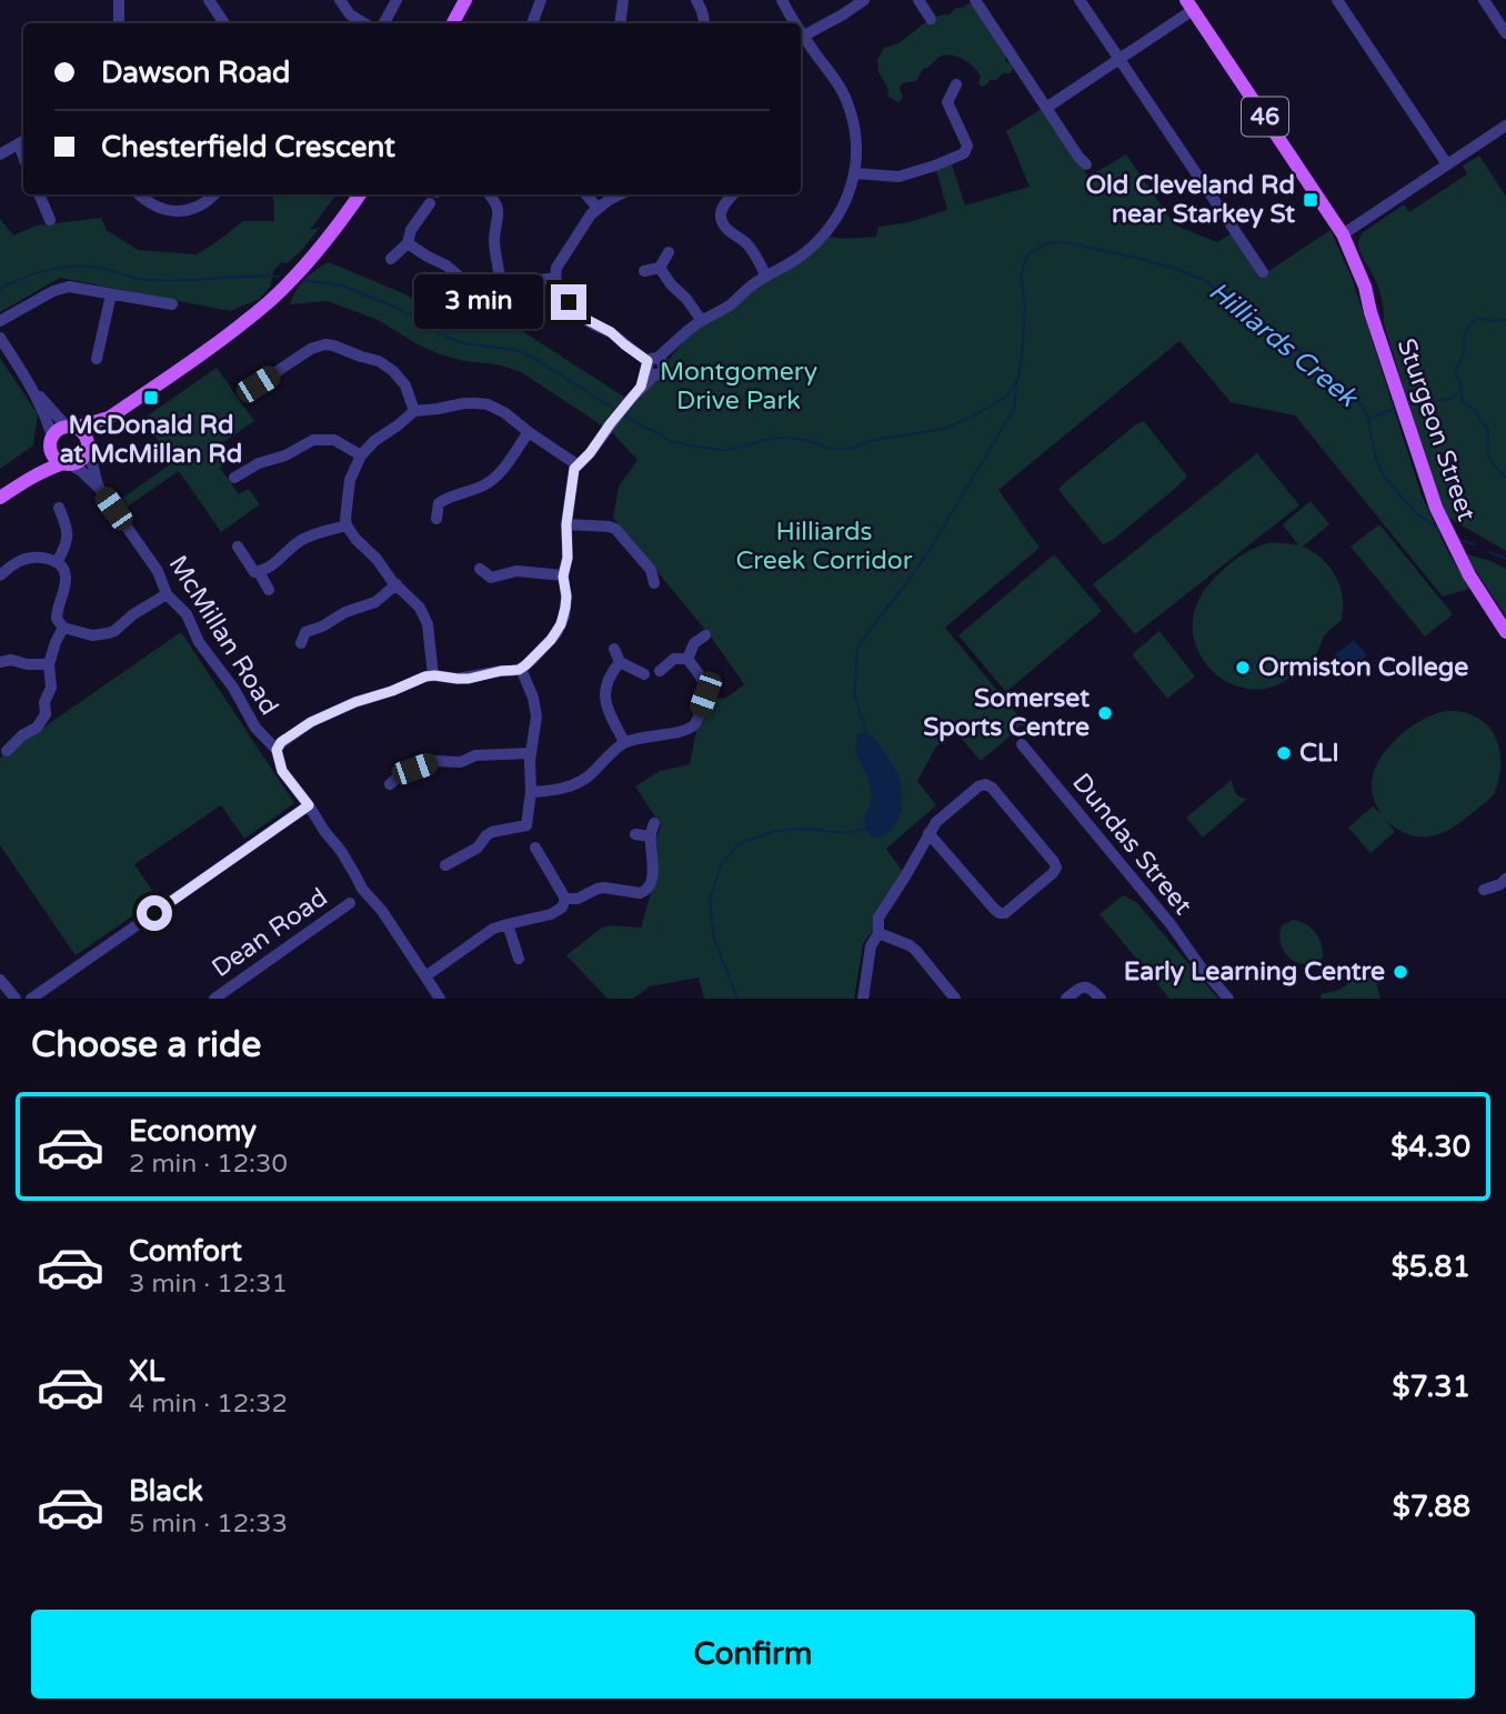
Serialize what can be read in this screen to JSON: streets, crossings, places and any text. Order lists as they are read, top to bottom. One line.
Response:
{"streets":{"main road":["46","Sturgeon Street"],"street":["McMillan Road","Dundas Street","Dean Road"]},"crossings":[["46","Sturgeon Street"]],"water":["Hilliards Creek"],"parks":["Montgomery Drive Park","Hilliards Creek Corridor"],"places":{"transit":["Old Cleveland Rd near Starkey St","McDonald Rd at McMillan Rd"],"other":["Ormiston College","Somerset Sports Centre","CLI","Early Learning Centre"]},"page":{"banner":["Dawson Road","Chesterfield Crescent"],"bubble":"3 min","heading":"Choose a ride","list":[{"name":"Economy","note":"2 min · 12:30","value":"$4.30"},{"name":"Comfort","note":"3 min · 12:31","value":"$5.81"},{"name":"XL","note":"4 min · 12:32","value":"$7.31"},{"name":"Black","note":"5 min · 12:33","value":"$7.88"}],"buttons":"Confirm"}}
